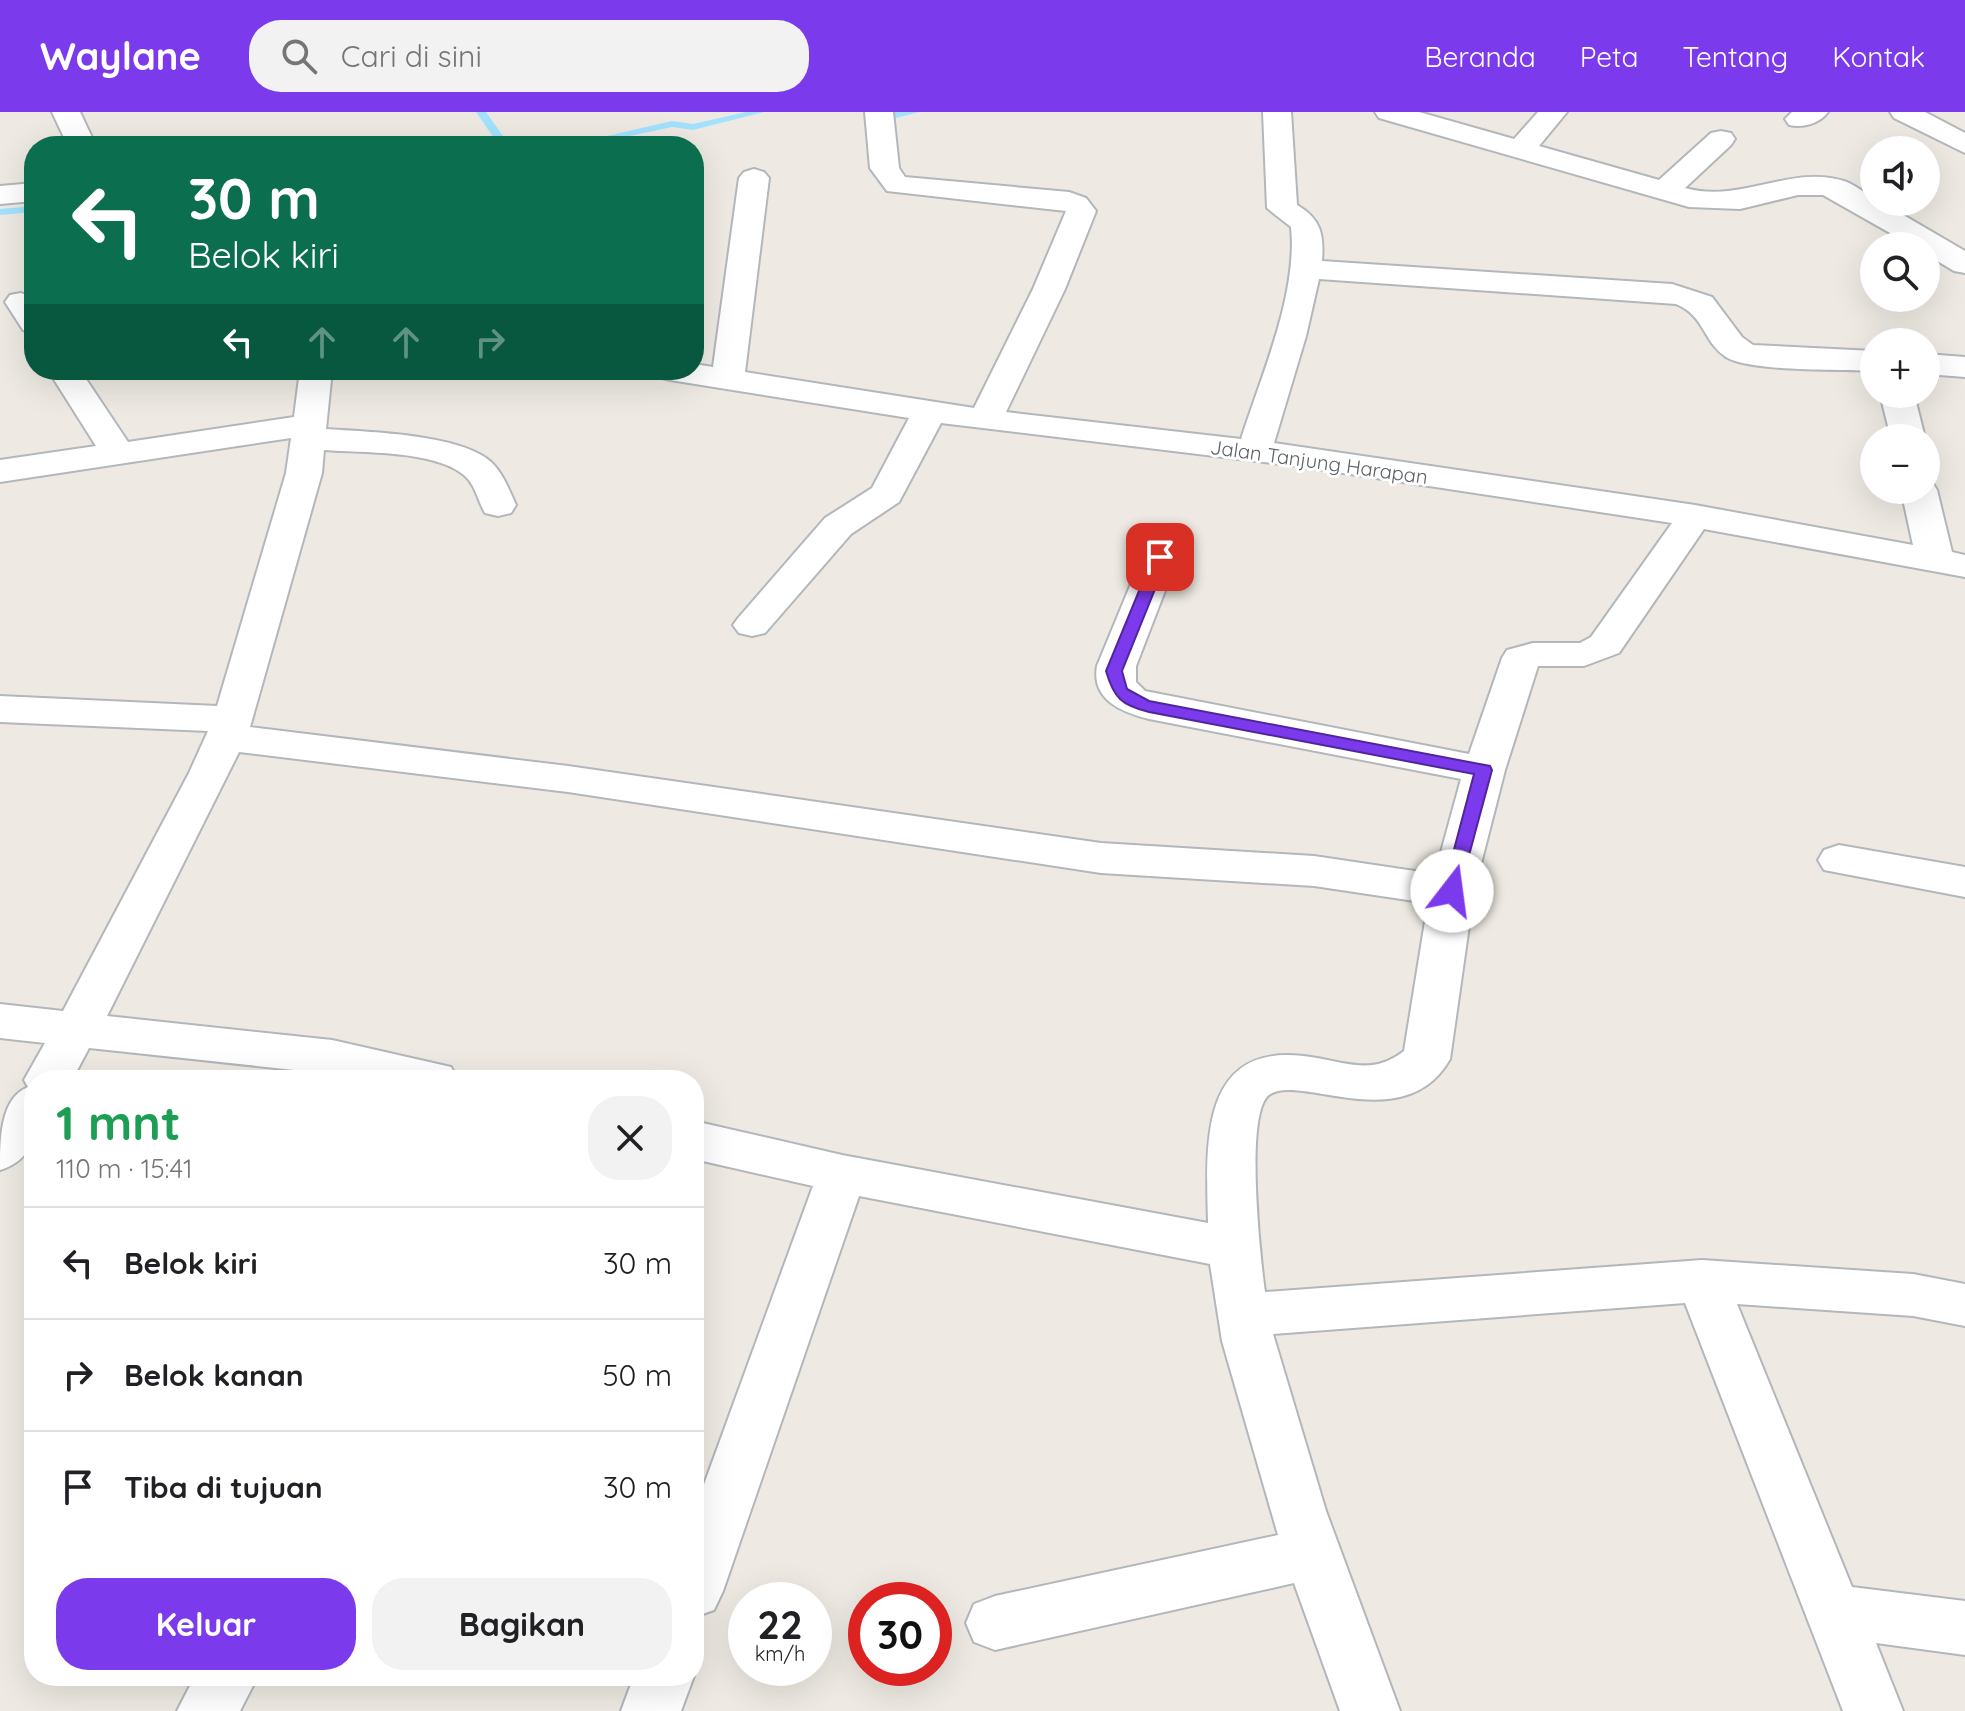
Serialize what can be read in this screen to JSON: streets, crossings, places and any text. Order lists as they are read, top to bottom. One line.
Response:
{"streets":{"street":["Jalan Tanjung Harapan"]},"page":{"header":"Waylane","search":"Cari di sini","nav":["Beranda","Peta","Tentang","Kontak"],"map_buttons":["+","−"],"turn":["30 m","Belok kiri"],"heading":["1 mnt","110 m · 15:41"],"list":[{"name":"Belok kiri","value":"30 m"},{"name":"Belok kanan","value":"50 m"},{"name":"Tiba di tujuan","value":"30 m"}],"buttons":["Keluar","Bagikan"],"speed":"22 km/h","limit":"30"}}
